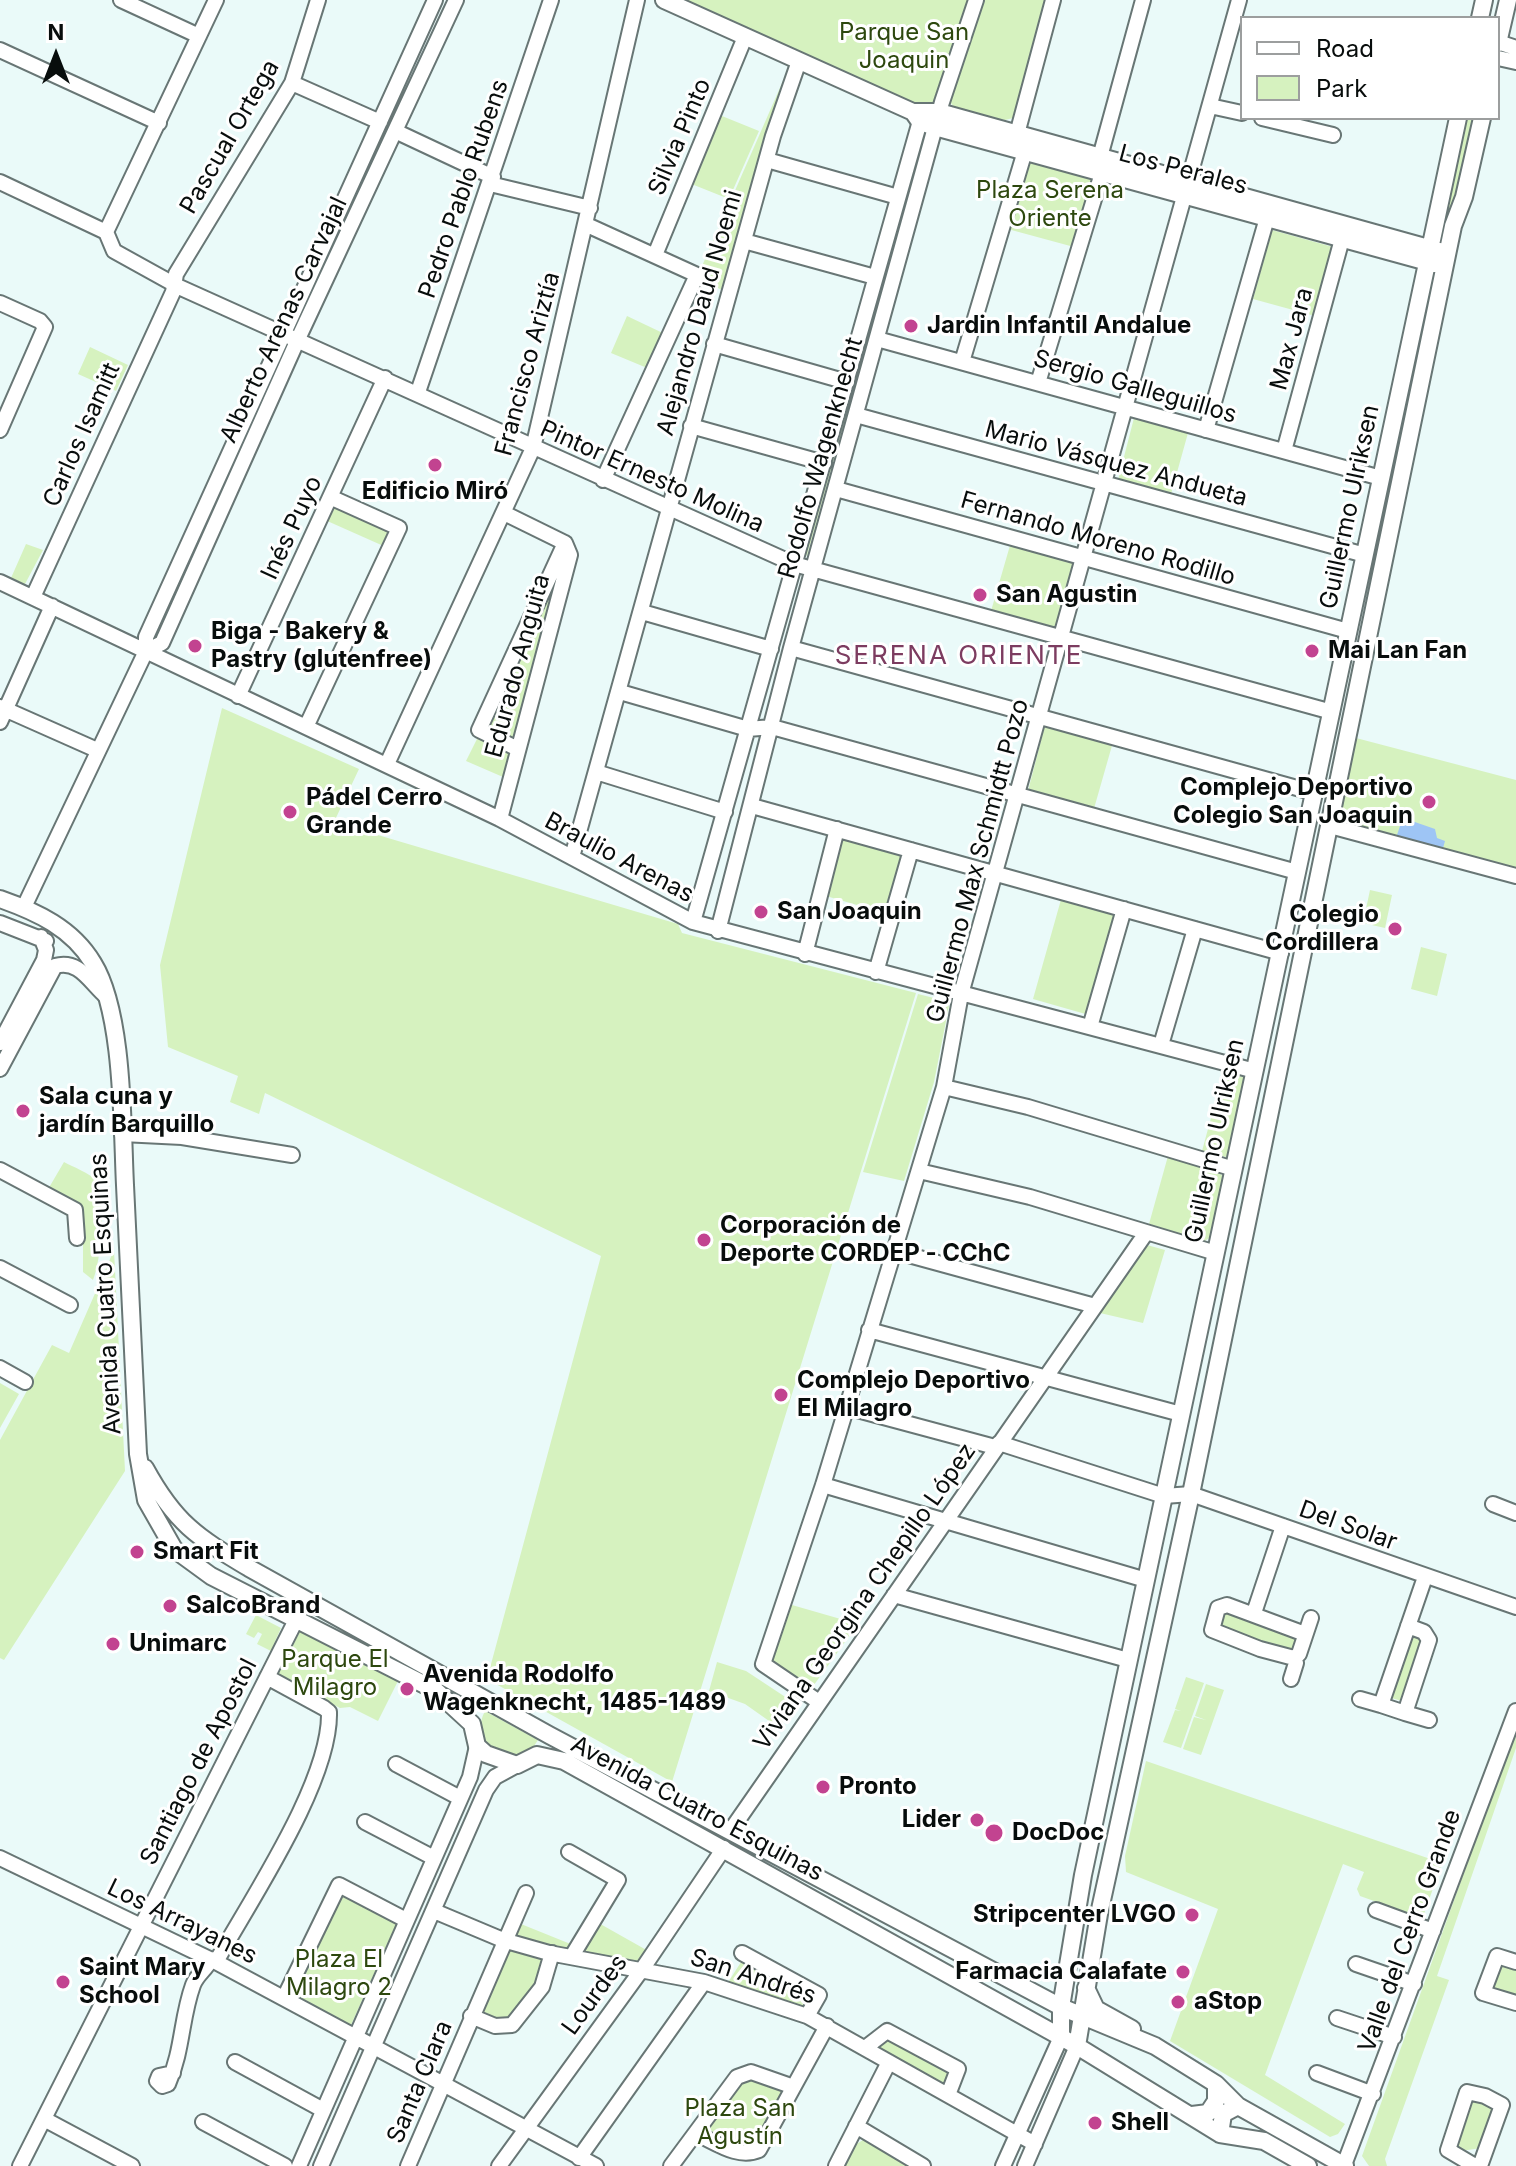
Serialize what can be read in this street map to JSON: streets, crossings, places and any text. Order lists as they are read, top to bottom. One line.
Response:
{"streets":{"main road":["Los Perales","Guillermo Ulriksen","Avenida Cuatro Esquinas"],"street":["Pascual Ortega","Silvia Pinto","Pedro Pablo Rubens","Alejandro Daud Noemi","Alberto Arenas Carvajal","Max Jara","Francisco Ariztía","Sergio Galleguillos","Carlos Isamitt","Rodolfo Wagenknecht","Mario Vásquez Andueta","Pintor Ernesto Molina","Inés Puyo","Fernando Moreno Rodillo","Edurado Anguita","Braulio Arenas","Guillermo Max Schmidtt Pozo","Del Solar","Viviana Georgina Chepillo López","Santiago de Apostol","Los Arrayanes","Valle del Cerro Grande","San Andrés","Lourdes","Santa Clara"]},"crossings":[["Pascual Ortega","Carlos Isamitt"],["Pascual Ortega","Pintor Ernesto Molina"],["Silvia Pinto","Los Perales"],["Los Perales","Alejandro Daud Noemi"],["Los Perales","Max Jara"],["Los Perales","Rodolfo Wagenknecht"],["Los Perales","Guillermo Ulriksen"],["Los Perales","Guillermo Max Schmidtt Pozo"],["Pedro Pablo Rubens","Pintor Ernesto Molina"],["Alejandro Daud Noemi","Pintor Ernesto Molina"],["Alejandro Daud Noemi","Braulio Arenas"],["Alberto Arenas Carvajal","Pintor Ernesto Molina"],["Alberto Arenas Carvajal","Braulio Arenas"],["Alberto Arenas Carvajal","Avenida Cuatro Esquinas"],["Max Jara","Sergio Galleguillos"],["Francisco Ariztía","Pintor Ernesto Molina"],["Francisco Ariztía","Braulio Arenas"],["Sergio Galleguillos","Rodolfo Wagenknecht"],["Sergio Galleguillos","Guillermo Ulriksen"],["Sergio Galleguillos","Guillermo Max Schmidtt Pozo"],["Carlos Isamitt","Pintor Ernesto Molina"],["Carlos Isamitt","Braulio Arenas"],["Rodolfo Wagenknecht","Mario Vásquez Andueta"],["Rodolfo Wagenknecht","Pintor Ernesto Molina"],["Rodolfo Wagenknecht","Fernando Moreno Rodillo"],["Rodolfo Wagenknecht","Braulio Arenas"],["Mario Vásquez Andueta","Guillermo Ulriksen"],["Mario Vásquez Andueta","Guillermo Max Schmidtt Pozo"],["Pintor Ernesto Molina","Guillermo Ulriksen"],["Pintor Ernesto Molina","Inés Puyo"],["Pintor Ernesto Molina","Guillermo Max Schmidtt Pozo"],["Guillermo Ulriksen","Fernando Moreno Rodillo"],["Guillermo Ulriksen","Braulio Arenas"],["Guillermo Ulriksen","Avenida Cuatro Esquinas"],["Guillermo Ulriksen","Del Solar"],["Guillermo Ulriksen","San Andrés"],["Inés Puyo","Braulio Arenas"],["Fernando Moreno Rodillo","Guillermo Max Schmidtt Pozo"],["Edurado Anguita","Braulio Arenas"],["Braulio Arenas","Guillermo Max Schmidtt Pozo"],["Guillermo Max Schmidtt Pozo","Viviana Georgina Chepillo López"],["Avenida Cuatro Esquinas","Viviana Georgina Chepillo López"],["Avenida Cuatro Esquinas","Santiago de Apostol"],["Avenida Cuatro Esquinas","Valle del Cerro Grande"],["Avenida Cuatro Esquinas","Lourdes"],["Santiago de Apostol","Los Arrayanes"],["Los Arrayanes","Lourdes"],["Los Arrayanes","Santa Clara"],["San Andrés","Lourdes"],["San Andrés","Santa Clara"]],"districts":["SERENA ORIENTE"],"parks":["Parque San Joaquin","Plaza Serena Oriente","Parque El Milagro","Plaza El Milagro 2","Plaza San Agustín"],"places":["Jardin Infantil Andalue","Edificio Miró","San Agustin","Biga - Bakery & Pastry (glutenfree)","Mai Lan Fan","Complejo Deportivo Colegio San Joaquin","Pádel Cerro Grande","San Joaquin","Colegio Cordillera","Sala cuna y jardín Barquillo","Corporación de Deporte CORDEP - CChC","Complejo Deportivo El Milagro","Smart Fit","SalcoBrand","Unimarc","Avenida Rodolfo Wagenknecht, 1485-1489","Pronto","Lider","DocDoc","Stripcenter LVGO","Farmacia Calafate","Saint Mary School","aStop","Shell"],"legend":["Road","Park"],"north":"top"}
